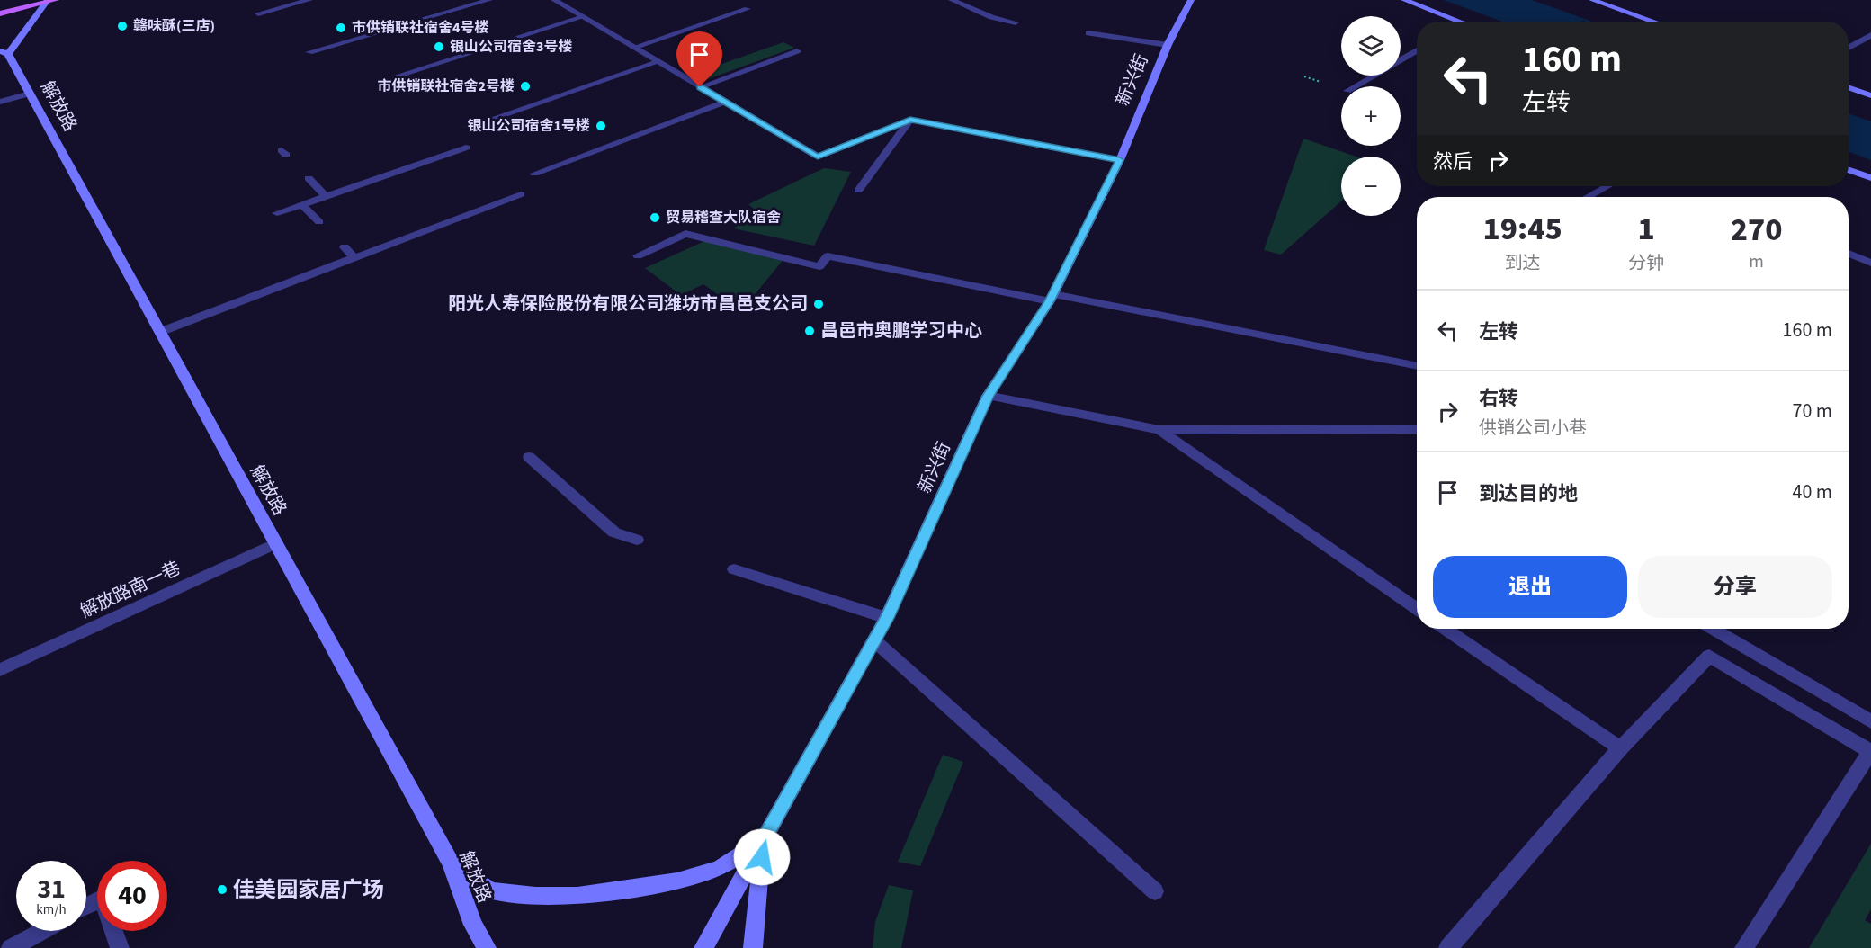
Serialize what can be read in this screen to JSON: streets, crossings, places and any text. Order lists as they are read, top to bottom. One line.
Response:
{"streets":{"street":["新兴街","解放路","解放路南一巷"]},"crossings":[["解放路","解放路南一巷"]],"places":["赣味酥(三店)","市供销联社宿舍4号楼","银山公司宿舍3号楼","市供销联社宿舍2号楼","银山公司宿舍1号楼","贸易稽查大队宿舍","阳光人寿保险股份有限公司潍坊市昌邑支公司","昌邑市奥鹏学习中心","佳美园家居广场"],"page":{"map_buttons":["+","−"],"turn":["160 m","左转"],"then":"然后","eta":["19:45","到达","1","分钟","270","m"],"list":[{"name":"左转","value":"160 m"},{"name":"右转","note":"供销公司小巷","value":"70 m"},{"name":"到达目的地","value":"40 m"}],"buttons":["退出","分享"],"speed":"31 km/h","limit":"40"}}
